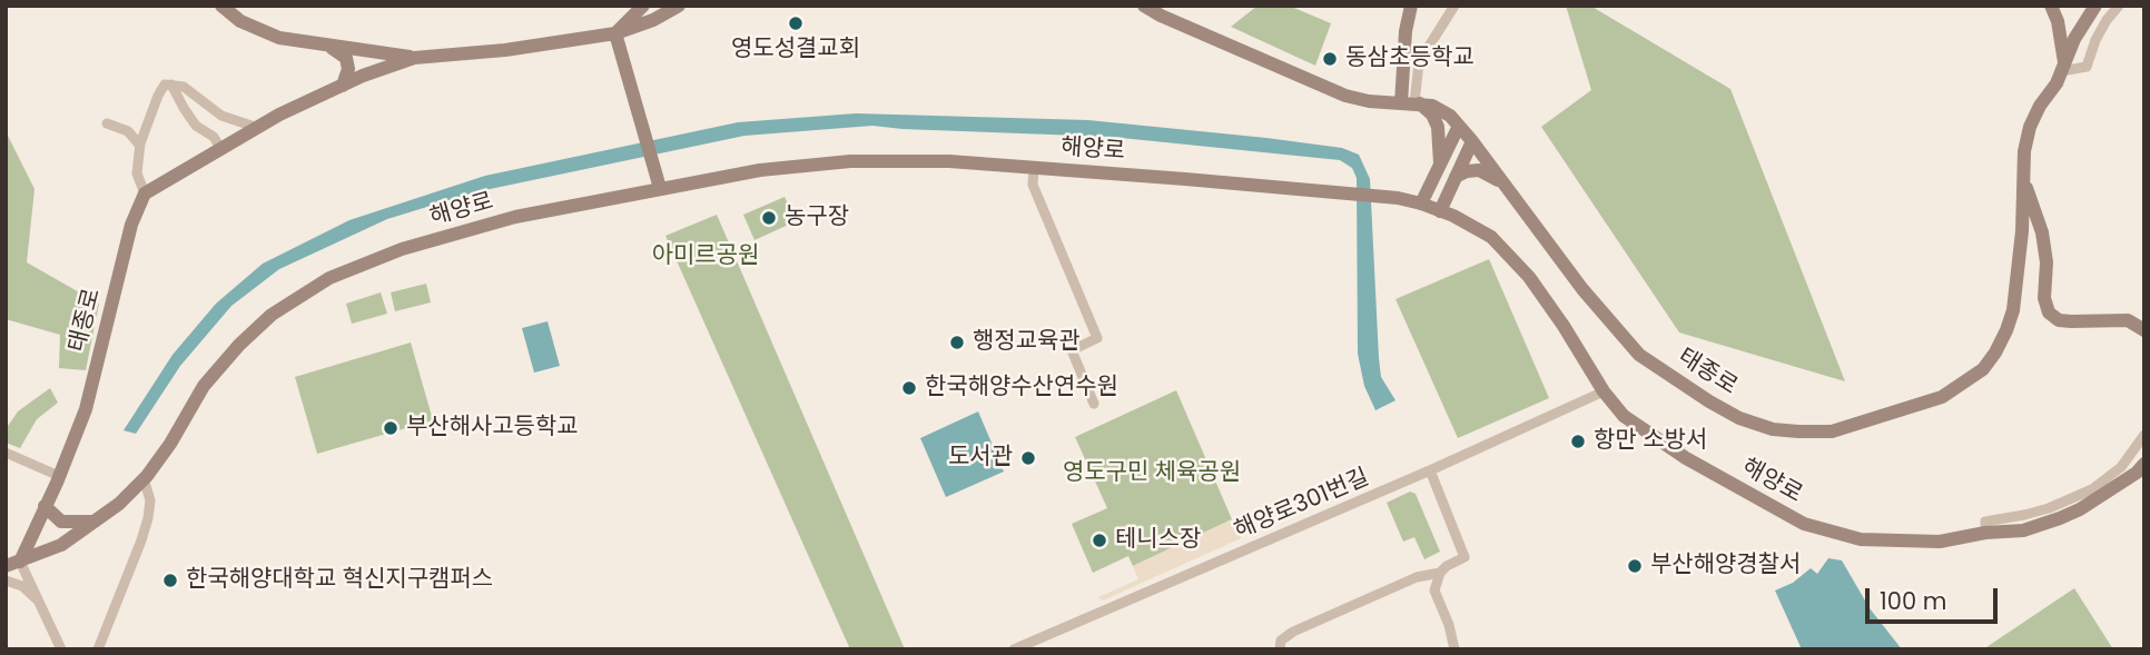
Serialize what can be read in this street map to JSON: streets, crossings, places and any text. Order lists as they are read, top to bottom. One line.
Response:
{"streets":{"main road":["해양로","태종로"],"street":["해양로301번길"]},"crossings":[["해양로","태종로"],["해양로","해양로301번길"]],"parks":["아미르공원","영도구민 체육공원"],"places":["영도성결교회","동삼초등학교","농구장","행정교육관","한국해양수산연수원","부산해사고등학교","항만 소방서","도서관","테니스장","부산해양경찰서","한국해양대학교 혁신지구캠퍼스"],"scale_bar":"100 m"}
